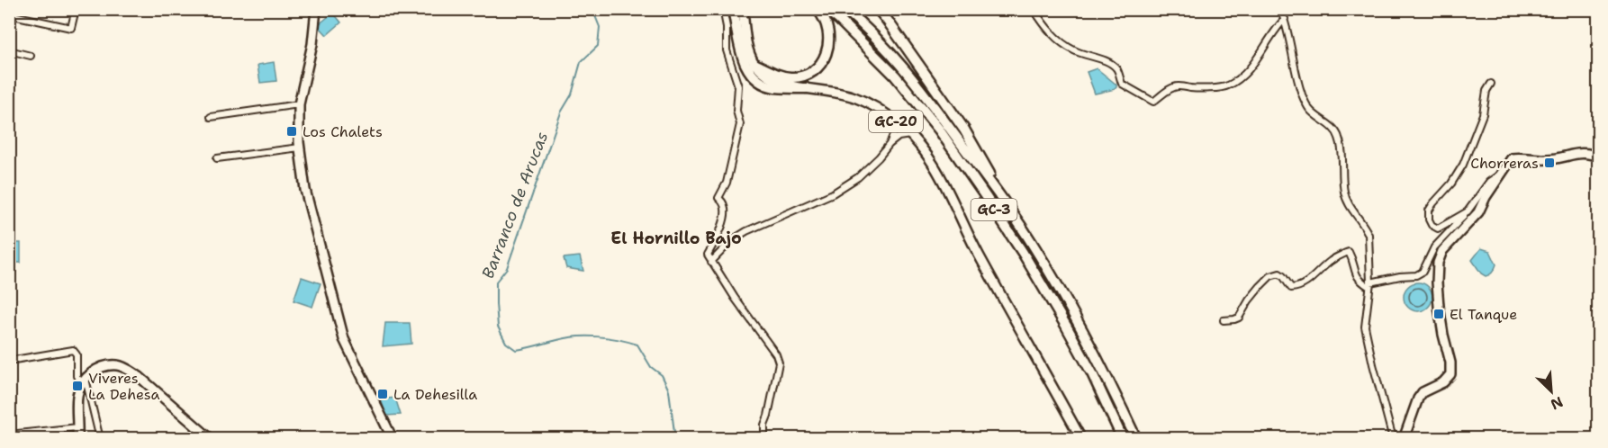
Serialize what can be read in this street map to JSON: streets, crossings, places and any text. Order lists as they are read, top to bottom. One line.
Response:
{"streets":{"highway":["GC-3"],"street":["GC-20"]},"districts":["El Hornillo Bajo"],"water":["Barranco de Arucas"],"places":{"transit":["Los Chalets","Chorreras","El Tanque","Viveres La Dehesa","La Dehesilla"]},"north":"bottom right"}
